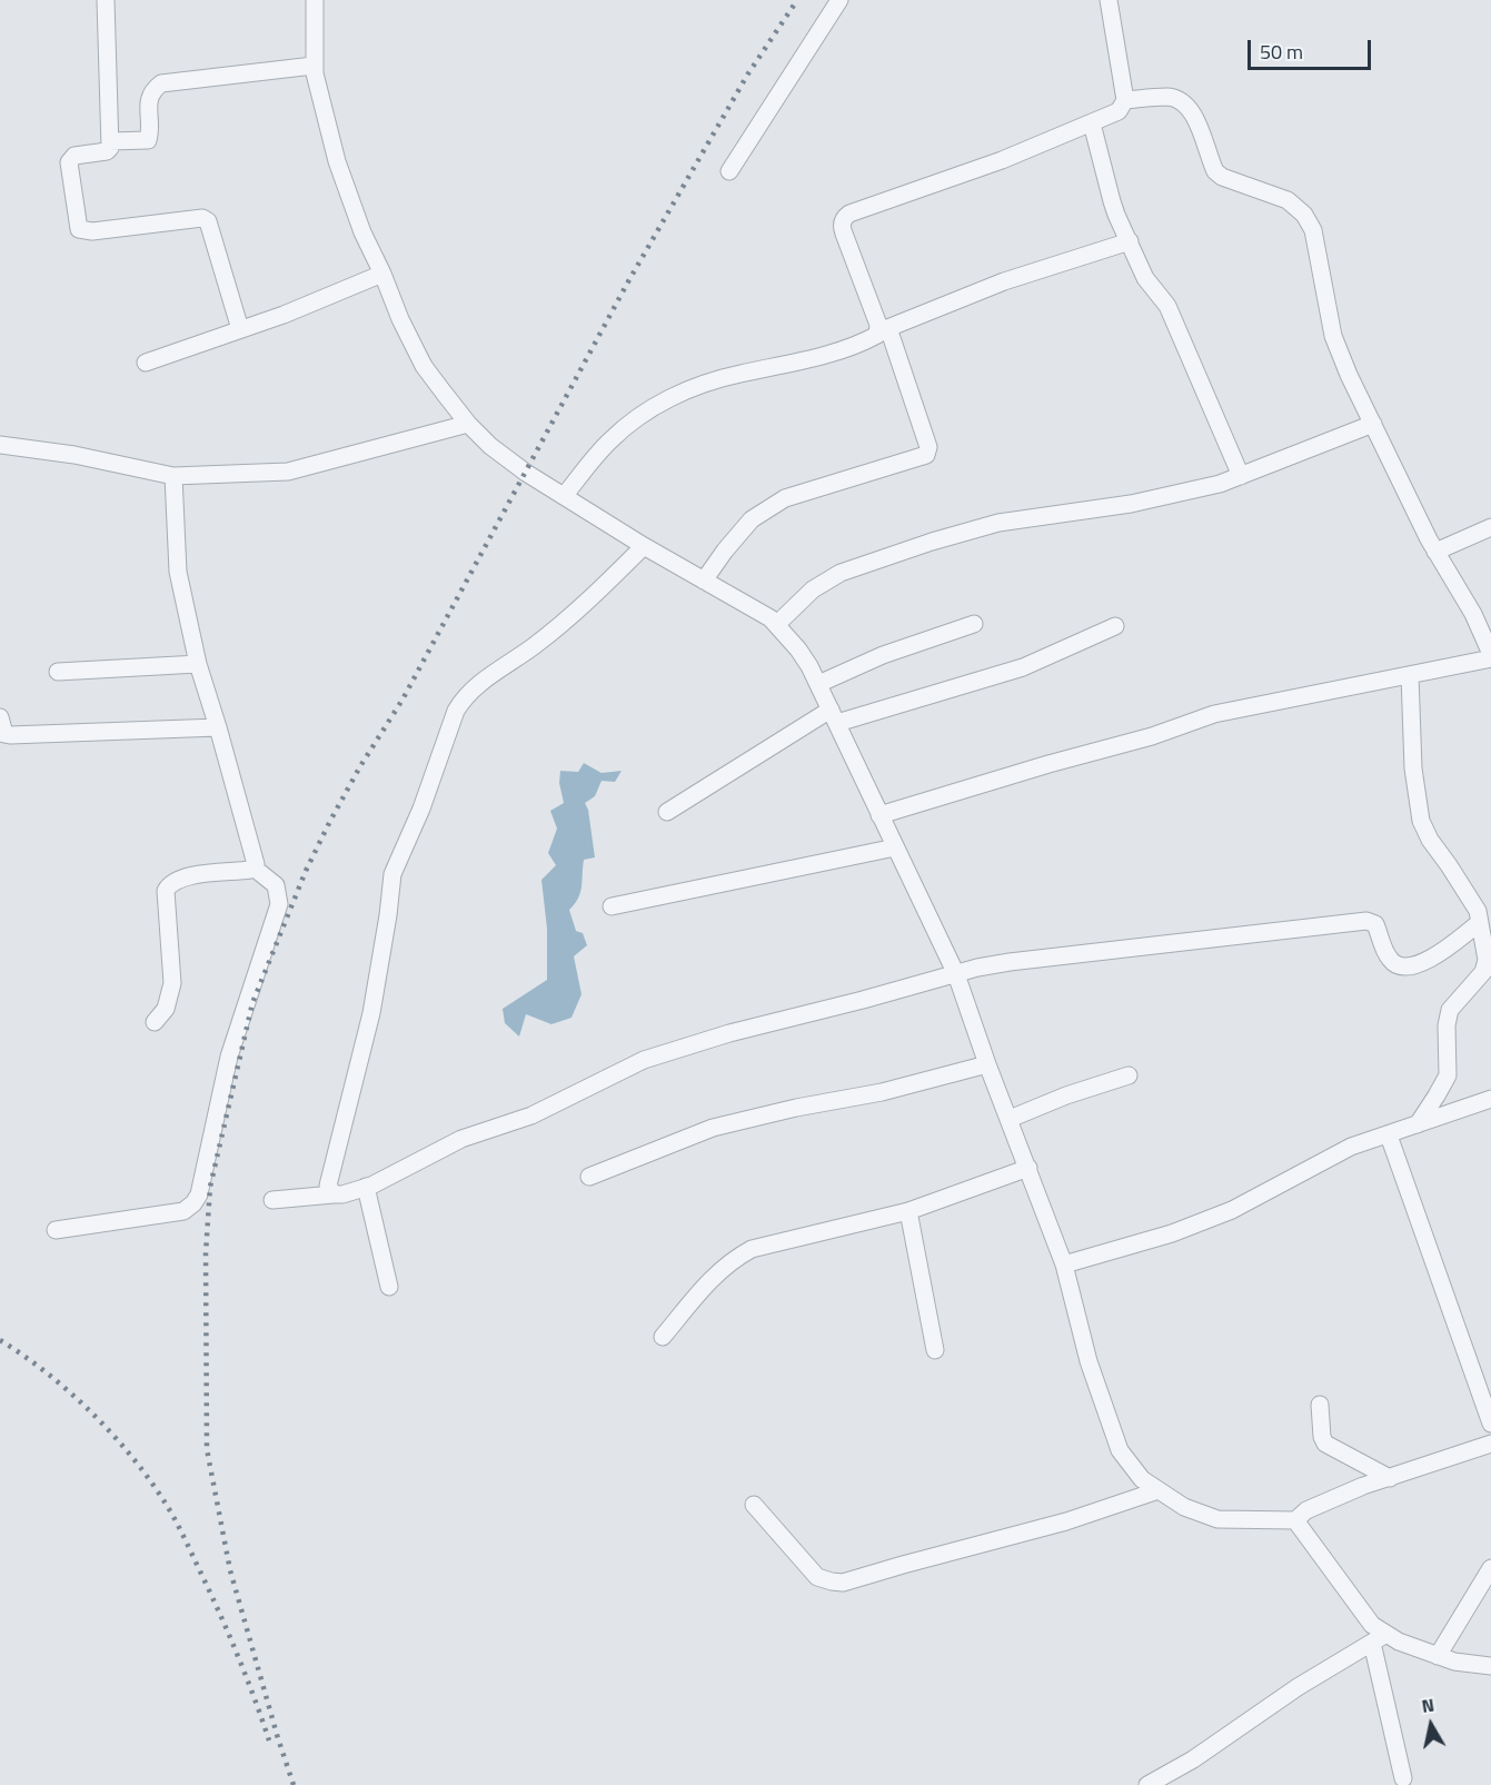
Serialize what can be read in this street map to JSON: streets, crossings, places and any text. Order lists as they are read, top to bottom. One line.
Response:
{"scale_bar":"50 m","north":"top"}
